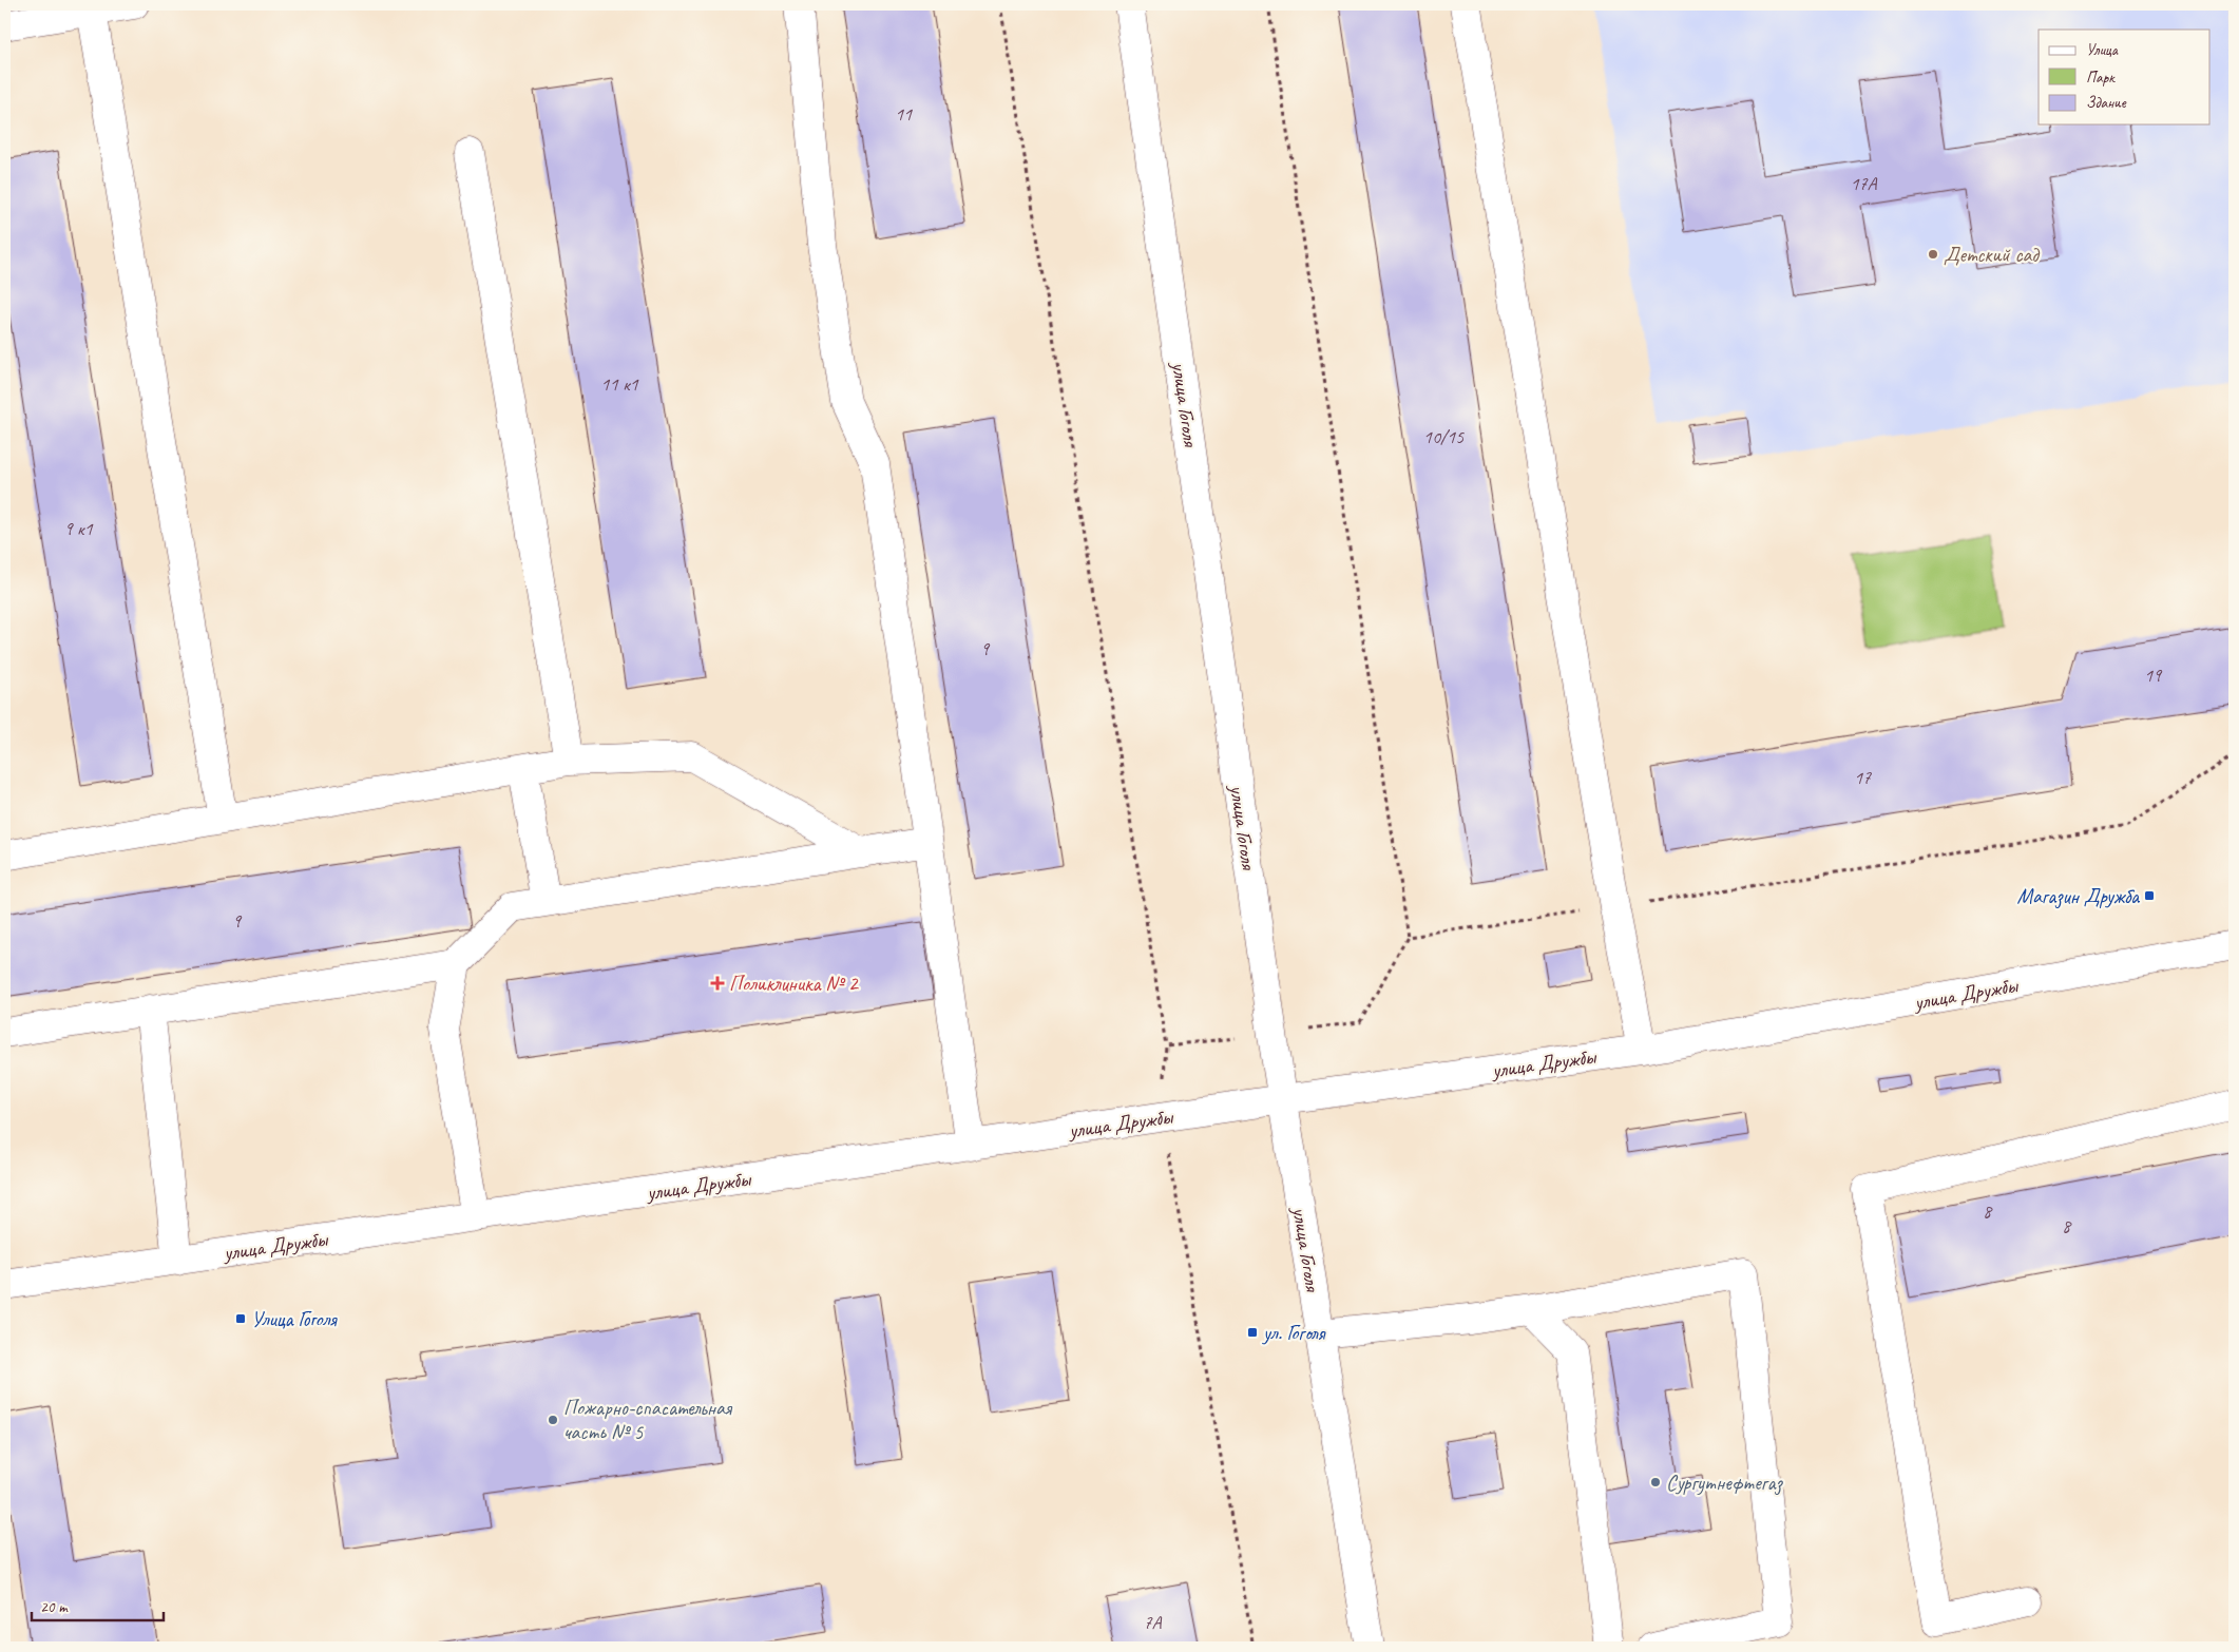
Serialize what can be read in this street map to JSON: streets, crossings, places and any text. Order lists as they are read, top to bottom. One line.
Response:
{"streets":{"street":["улица Гоголя","улица Дружбы"]},"crossings":[["улица Гоголя","улица Дружбы"]],"places":{"other":["Детский сад","Пожарно-спасательная часть № 5","Сургутнефтегаз"],"transit":["Магазин Дружба","Улица Гоголя","ул. Гоголя"],"health":["Поликлиника № 2"]},"house_numbers":["11","17А","11 к1","10/15","9 к1","9","19","17","9","8","8","7А"],"legend":["Улица","Парк","Здание"],"scale_bar":"20 m"}
